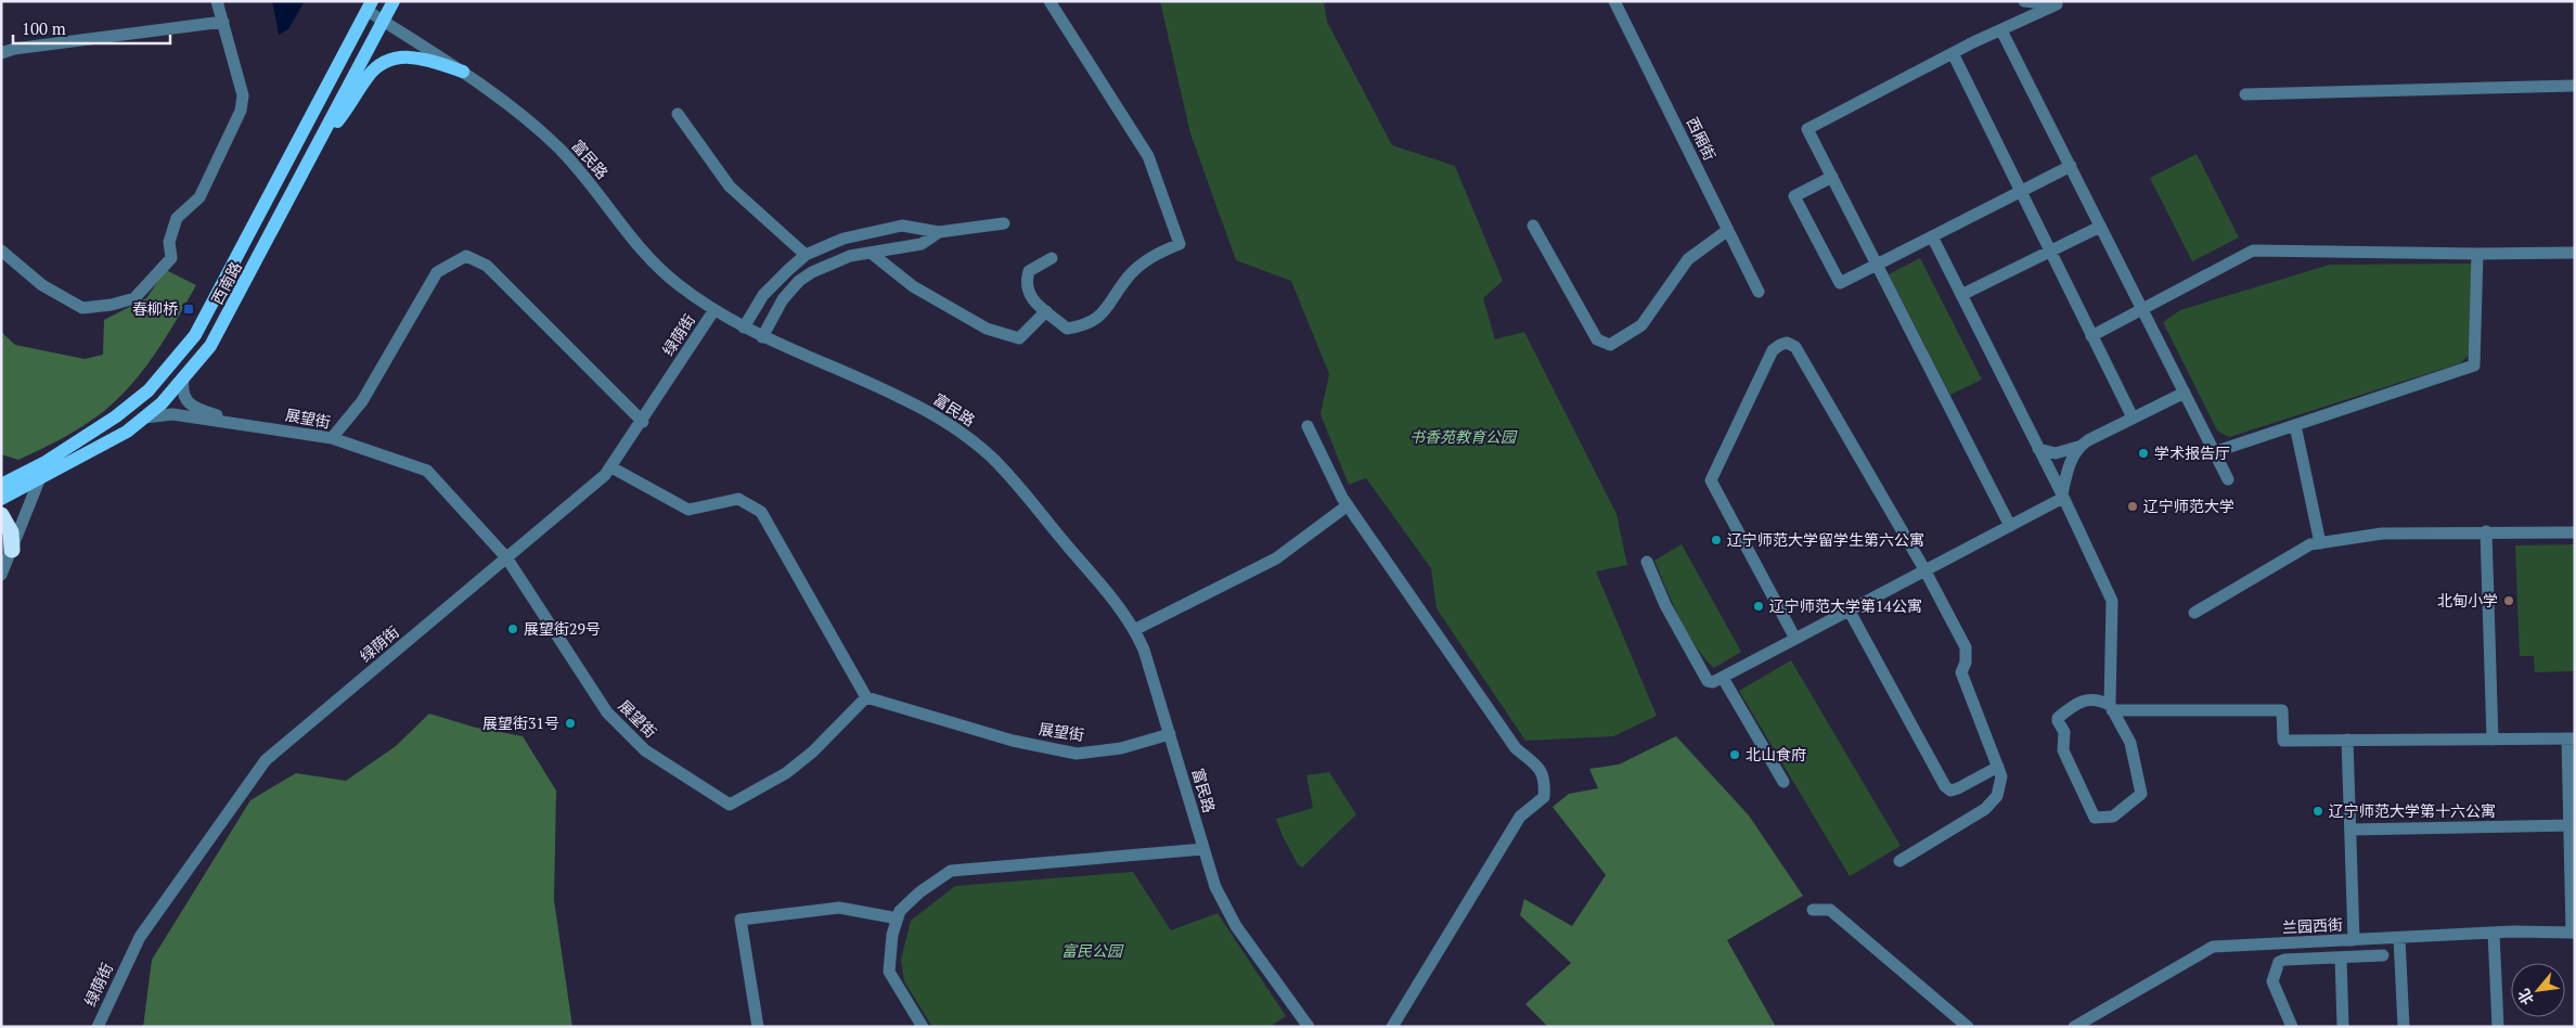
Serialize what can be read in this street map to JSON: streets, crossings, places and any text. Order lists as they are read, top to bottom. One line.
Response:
{"streets":{"main road":["西南路"],"street":["西厢街","富民路","绿荫街","展望街","兰园西街"]},"crossings":[["富民路","西南路"],["富民路","绿荫街"],["富民路","展望街"],["西南路","展望街"],["绿荫街","展望街"]],"parks":["书香苑教育公园","富民公园"],"places":{"transit":["春柳桥"],"other":["学术报告厅","辽宁师范大学","辽宁师范大学留学生第六公寓","北甸小学","辽宁师范大学第14公寓","展望街29号","展望街31号","北山食府","辽宁师范大学第十六公寓"]},"scale_bar":"100 m","north":"bottom left"}
